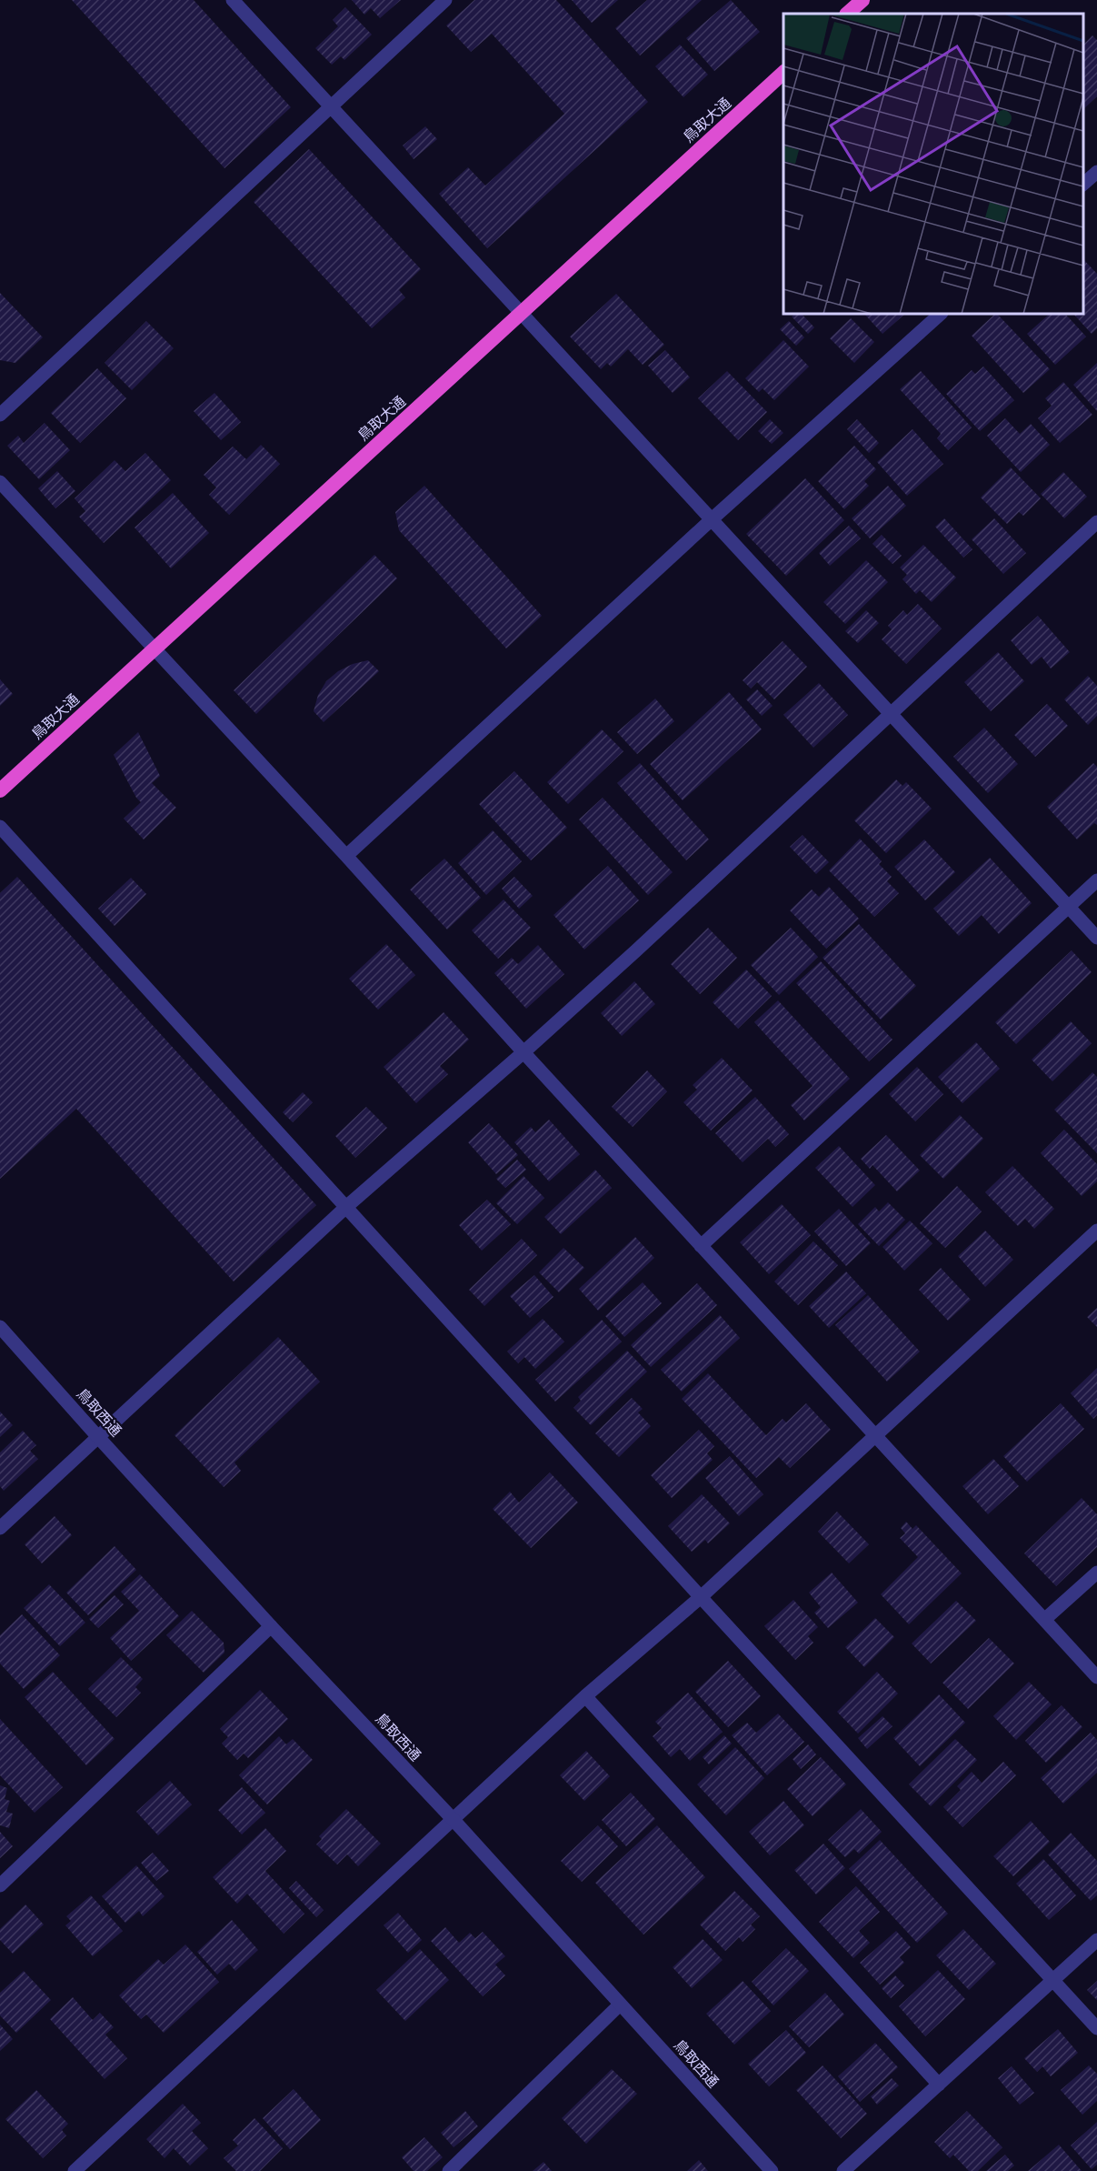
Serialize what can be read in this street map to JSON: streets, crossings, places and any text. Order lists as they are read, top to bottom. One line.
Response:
{"streets":{"highway":["鳥取大通"],"street":["鳥取西通"]}}
